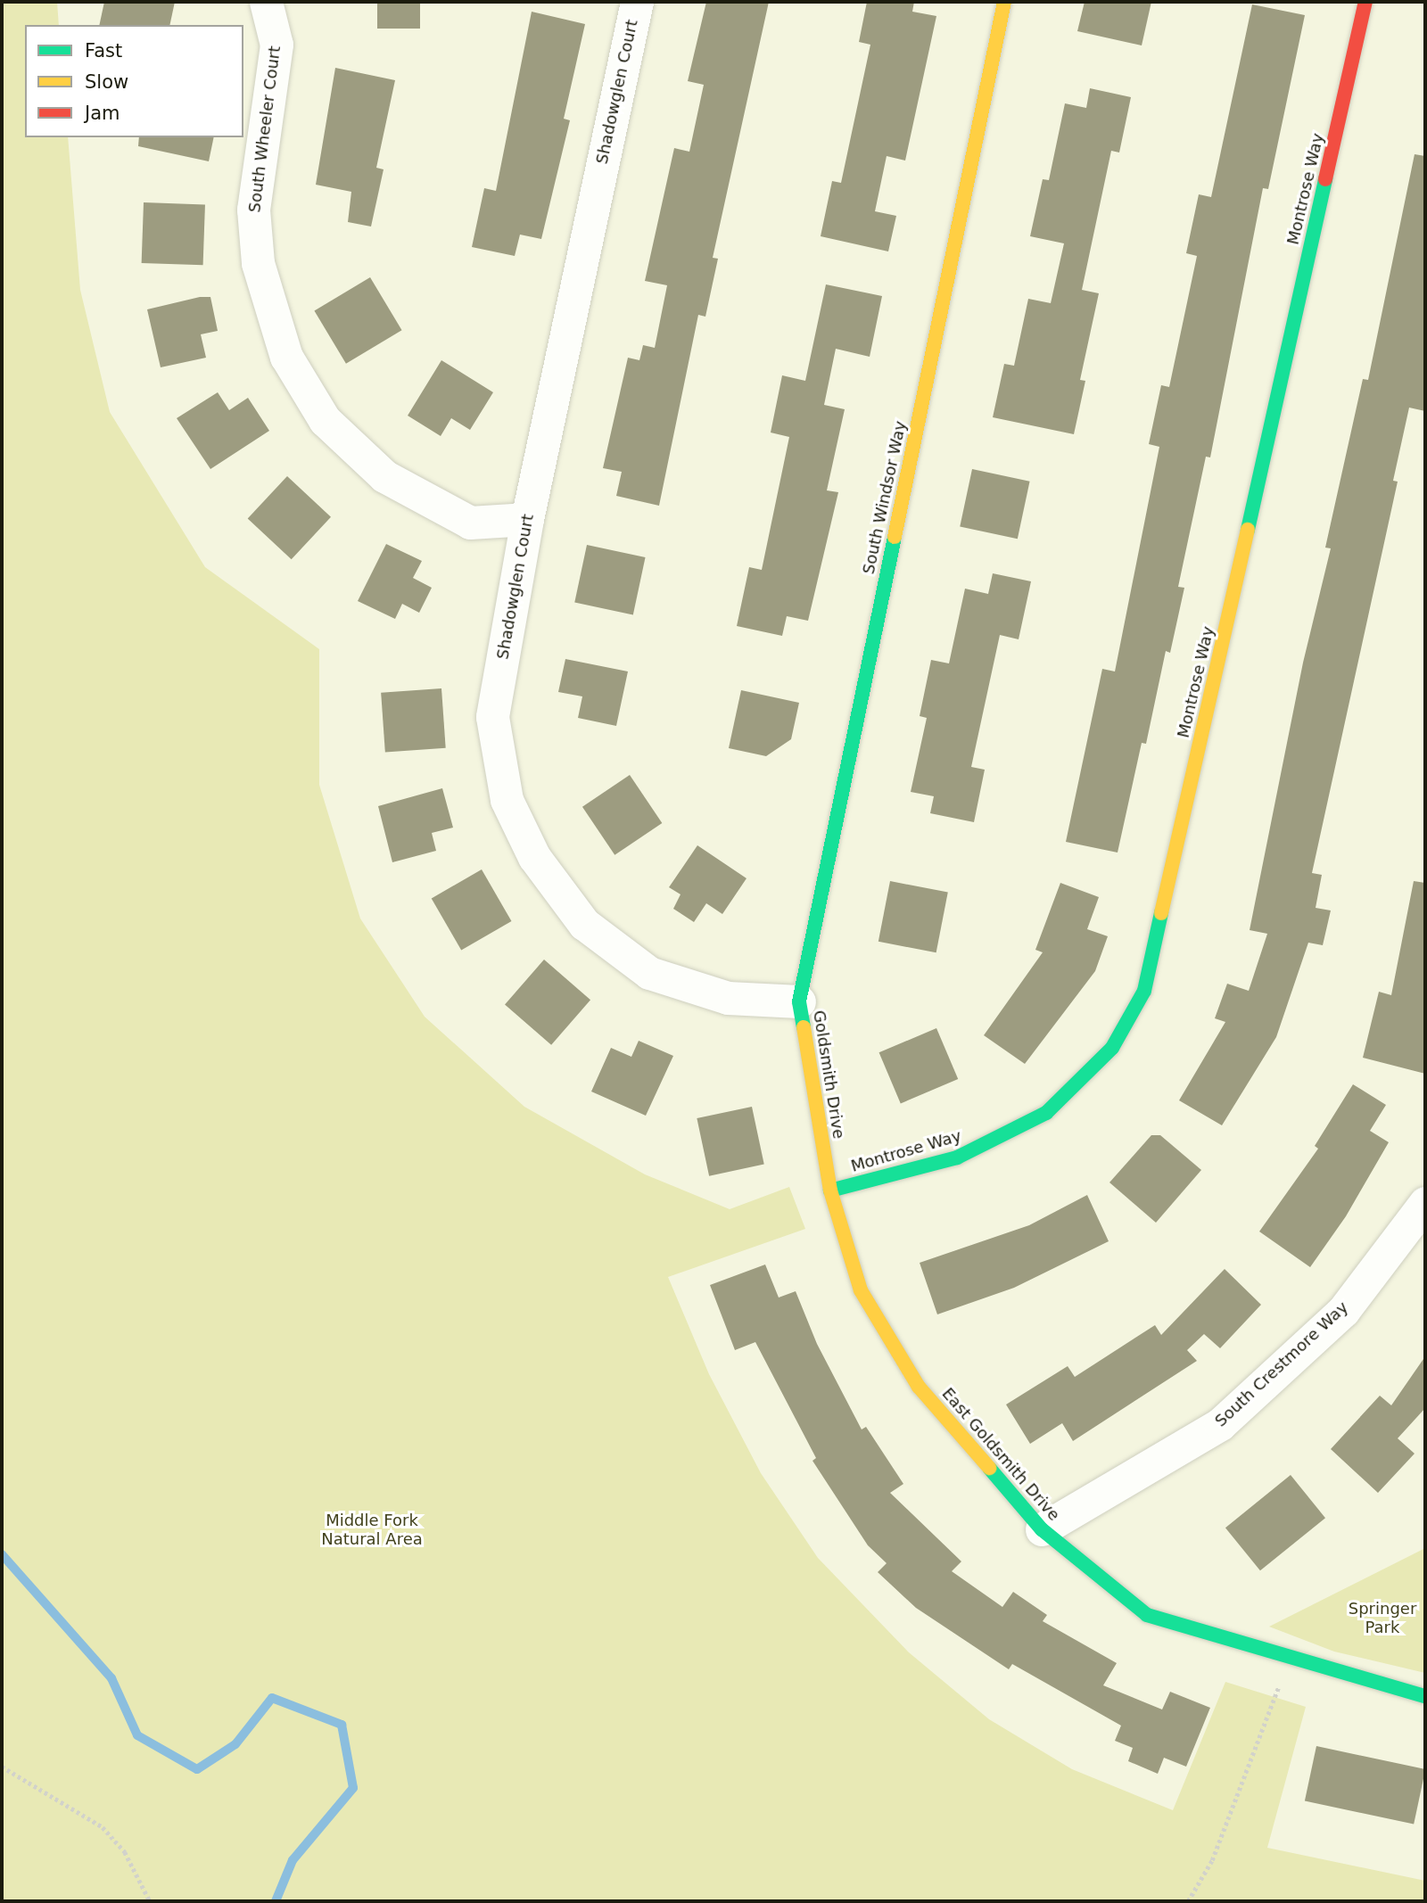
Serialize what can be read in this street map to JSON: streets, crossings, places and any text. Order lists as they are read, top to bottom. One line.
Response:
{"streets":{"street":["Shadowglen Court","South Wheeler Court","Montrose Way","South Windsor Way","Goldsmith Drive","South Crestmore Way","East Goldsmith Drive"]},"crossings":[["Shadowglen Court","South Wheeler Court"],["Shadowglen Court","South Windsor Way"],["Shadowglen Court","Goldsmith Drive"],["Montrose Way","Goldsmith Drive"],["Montrose Way","East Goldsmith Drive"],["South Windsor Way","Goldsmith Drive"],["Goldsmith Drive","East Goldsmith Drive"],["South Crestmore Way","East Goldsmith Drive"]],"parks":["Middle Fork Natural Area","Springer Park"],"legend":["Fast","Slow","Jam"]}
